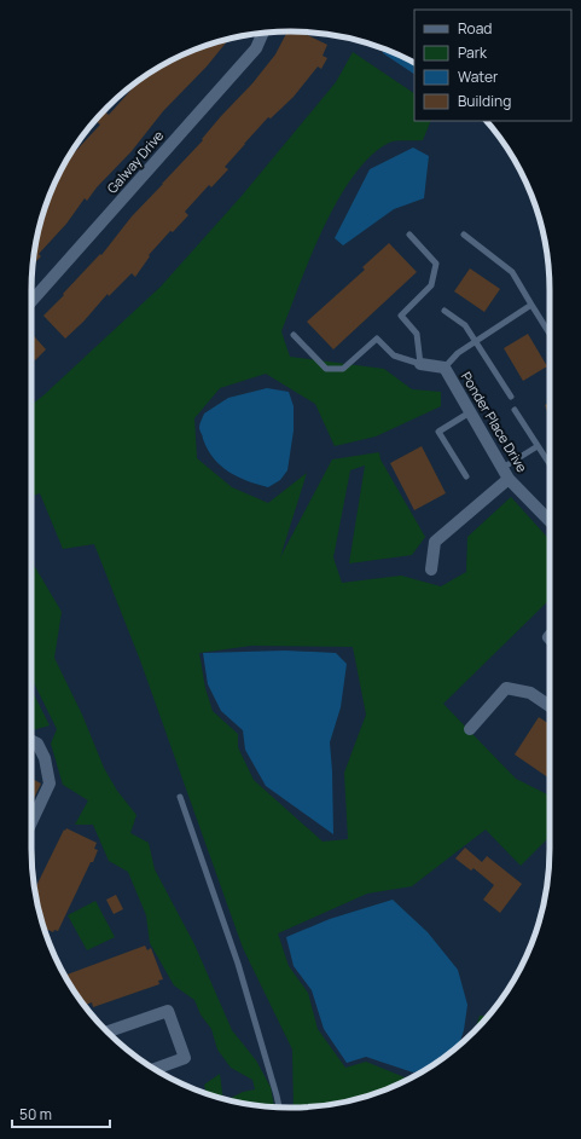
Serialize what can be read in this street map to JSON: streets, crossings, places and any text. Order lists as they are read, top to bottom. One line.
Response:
{"streets":{"street":["Galway Drive","Ponder Place Drive"]},"legend":["Road","Park","Water","Building"],"scale_bar":"50 m"}
